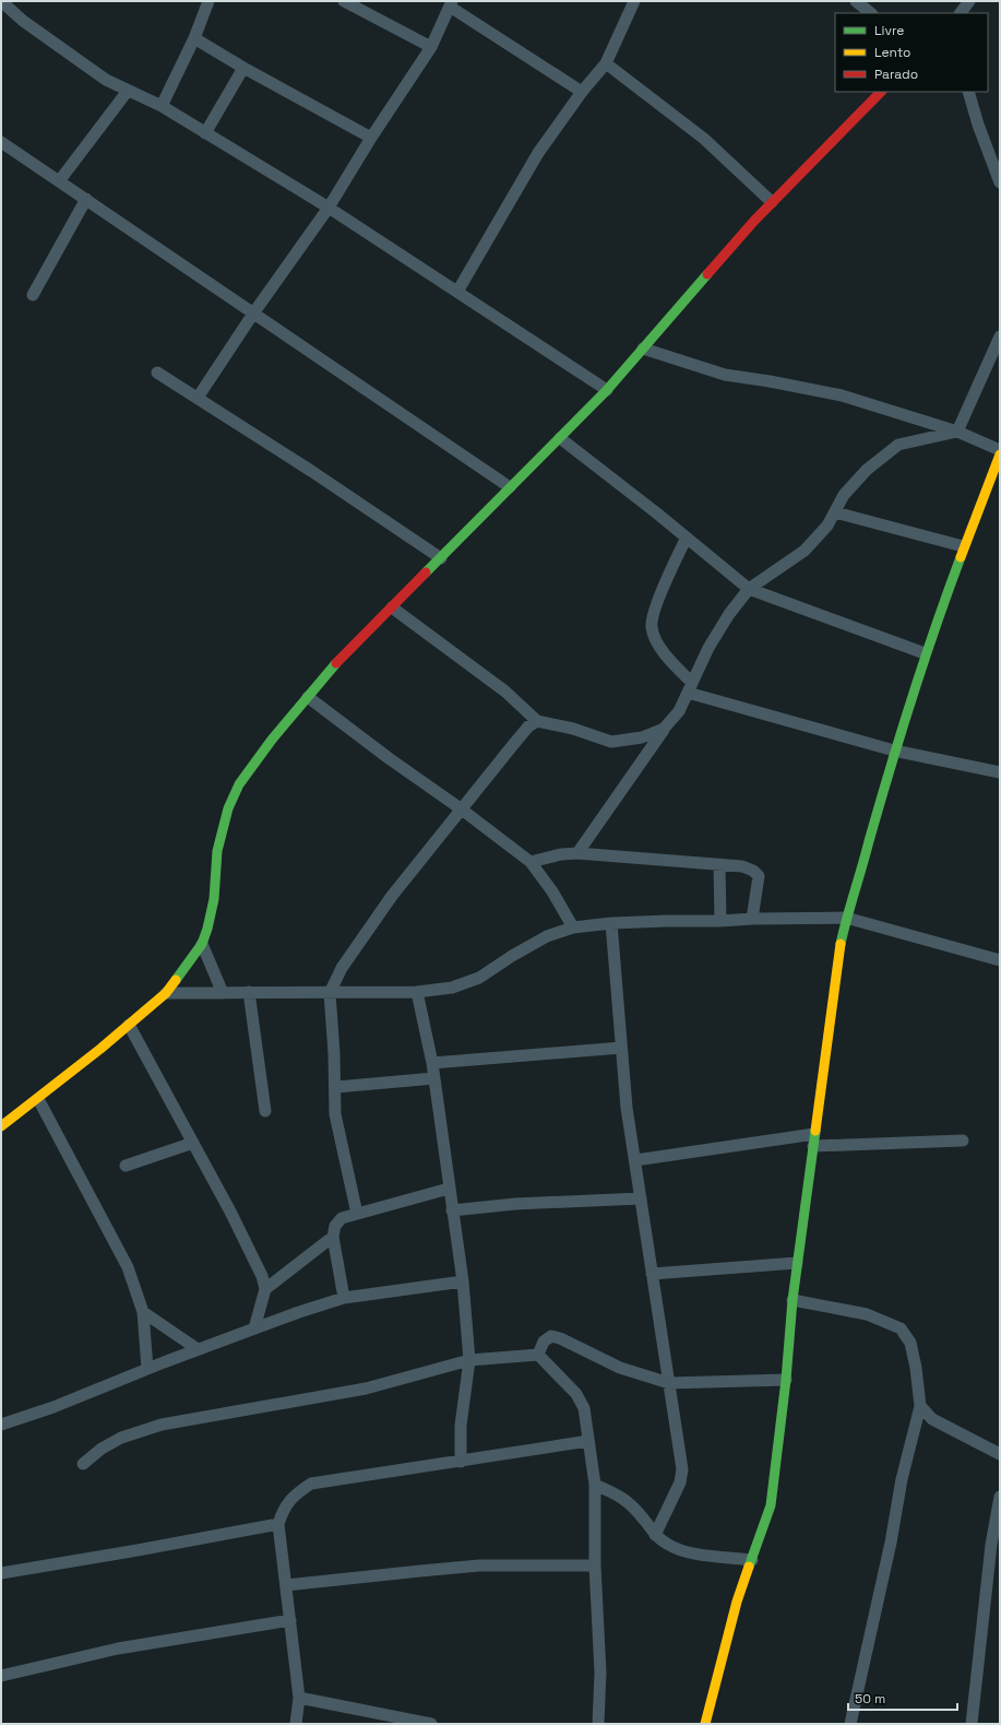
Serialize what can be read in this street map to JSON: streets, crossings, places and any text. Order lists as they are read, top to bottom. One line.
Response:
{"legend":["Livre","Lento","Parado"],"scale_bar":"50 m"}
